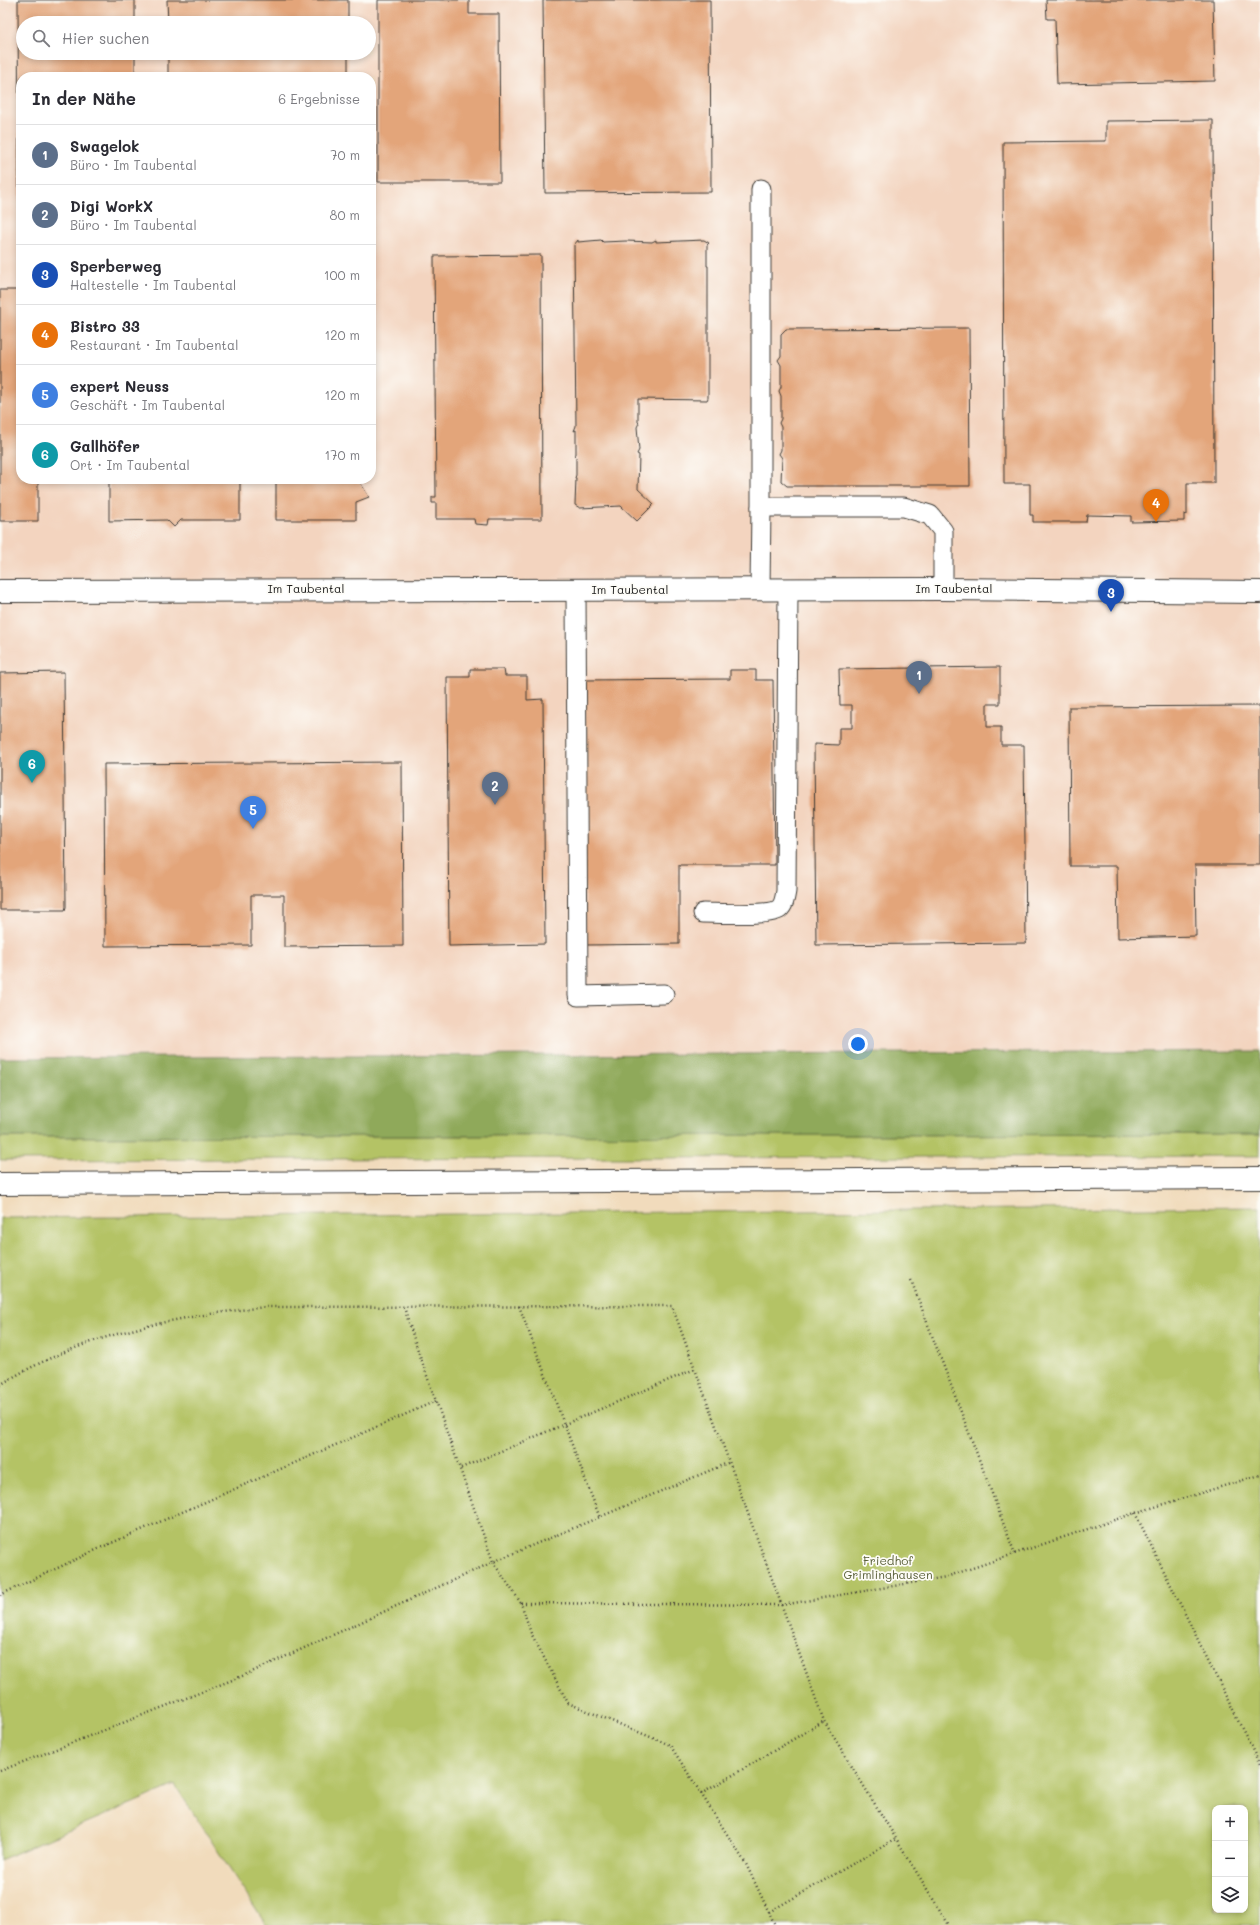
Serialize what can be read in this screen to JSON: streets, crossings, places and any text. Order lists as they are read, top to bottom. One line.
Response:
{"streets":{"street":["Im Taubental"]},"parks":["Friedhof Grimlinghausen"],"page":{"search":"Hier suchen","heading":["In der Nähe","6 Ergebnisse"],"list":[{"mark":"1","name":"Swagelok","note":"Büro · Im Taubental","value":"70 m"},{"mark":"2","name":"Digi WorkX","note":"Büro · Im Taubental","value":"80 m"},{"mark":"3","name":"Sperberweg","note":"Haltestelle · Im Taubental","value":"100 m"},{"mark":"4","name":"Bistro 33","note":"Restaurant · Im Taubental","value":"120 m"},{"mark":"5","name":"expert Neuss","note":"Geschäft · Im Taubental","value":"120 m"},{"mark":"6","name":"Gallhöfer","note":"Ort · Im Taubental","value":"170 m"}],"pins":["4","3","1","6","2","5"],"map_buttons":["+","−"]}}
